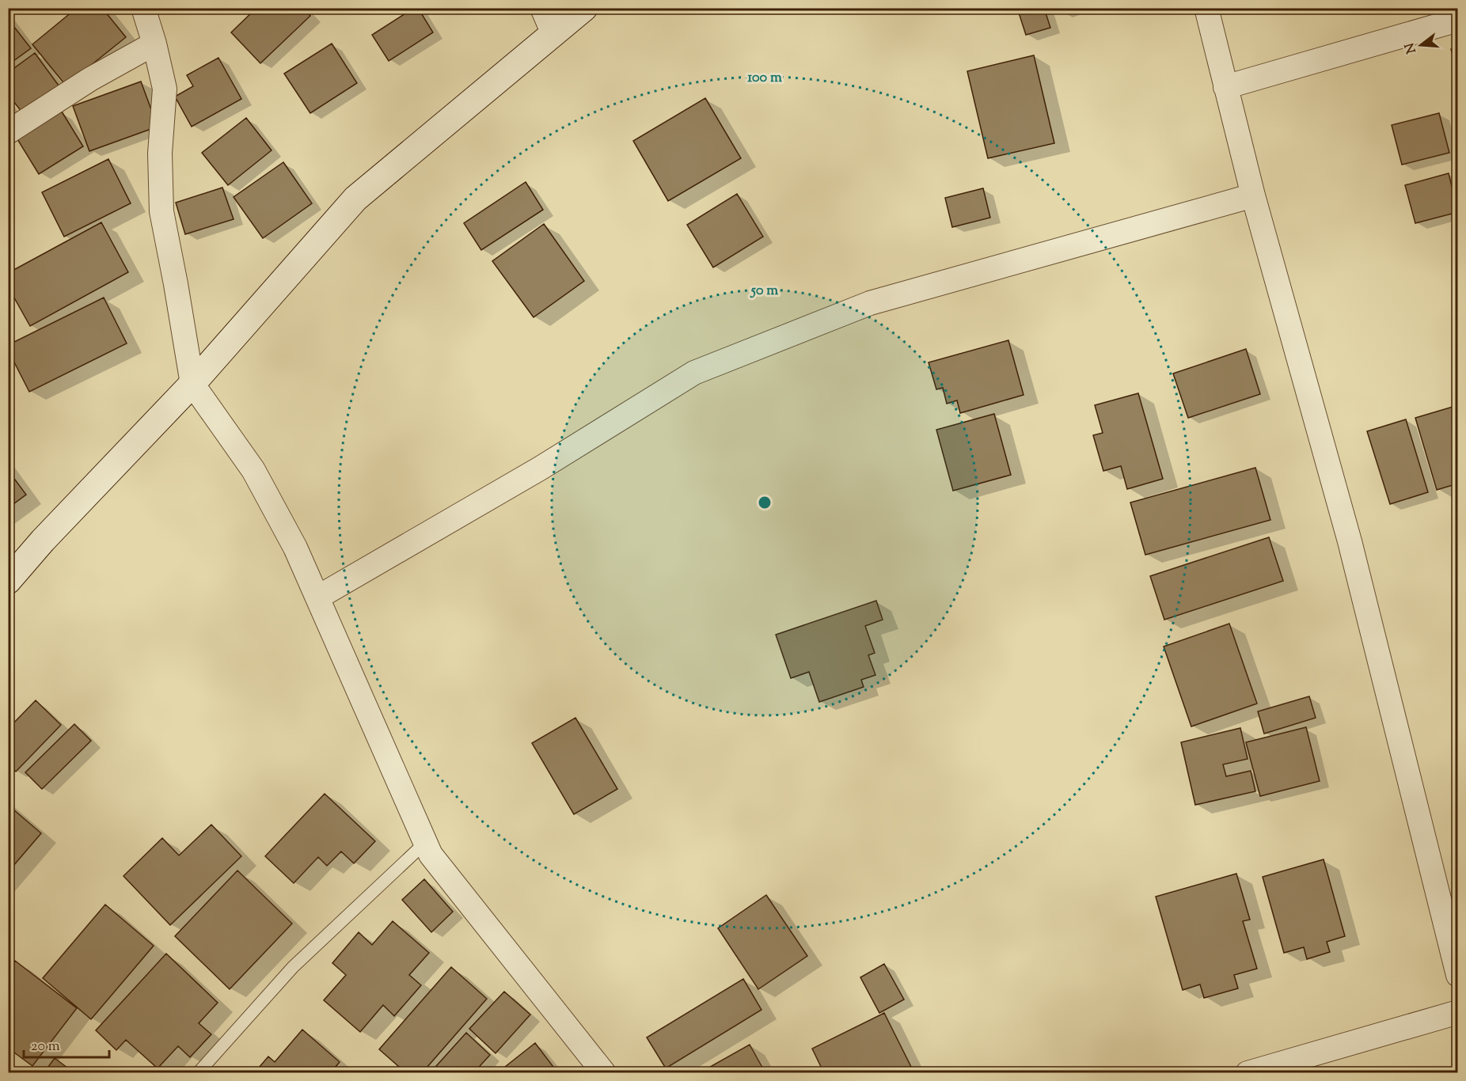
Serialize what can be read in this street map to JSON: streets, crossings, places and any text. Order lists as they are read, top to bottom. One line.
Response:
{"scale_bar":"20 m","north":"left","rings":["100 m","50 m"]}
